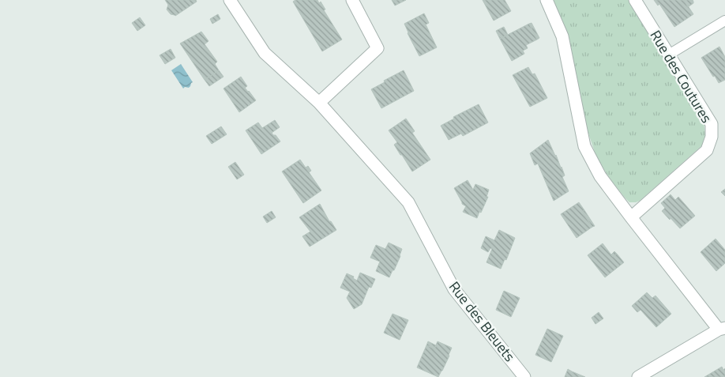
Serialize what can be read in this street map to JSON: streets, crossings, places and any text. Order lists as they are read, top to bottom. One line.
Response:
{"streets":{"street":["Rue des Coutures","Rue des Bleuets"]}}
